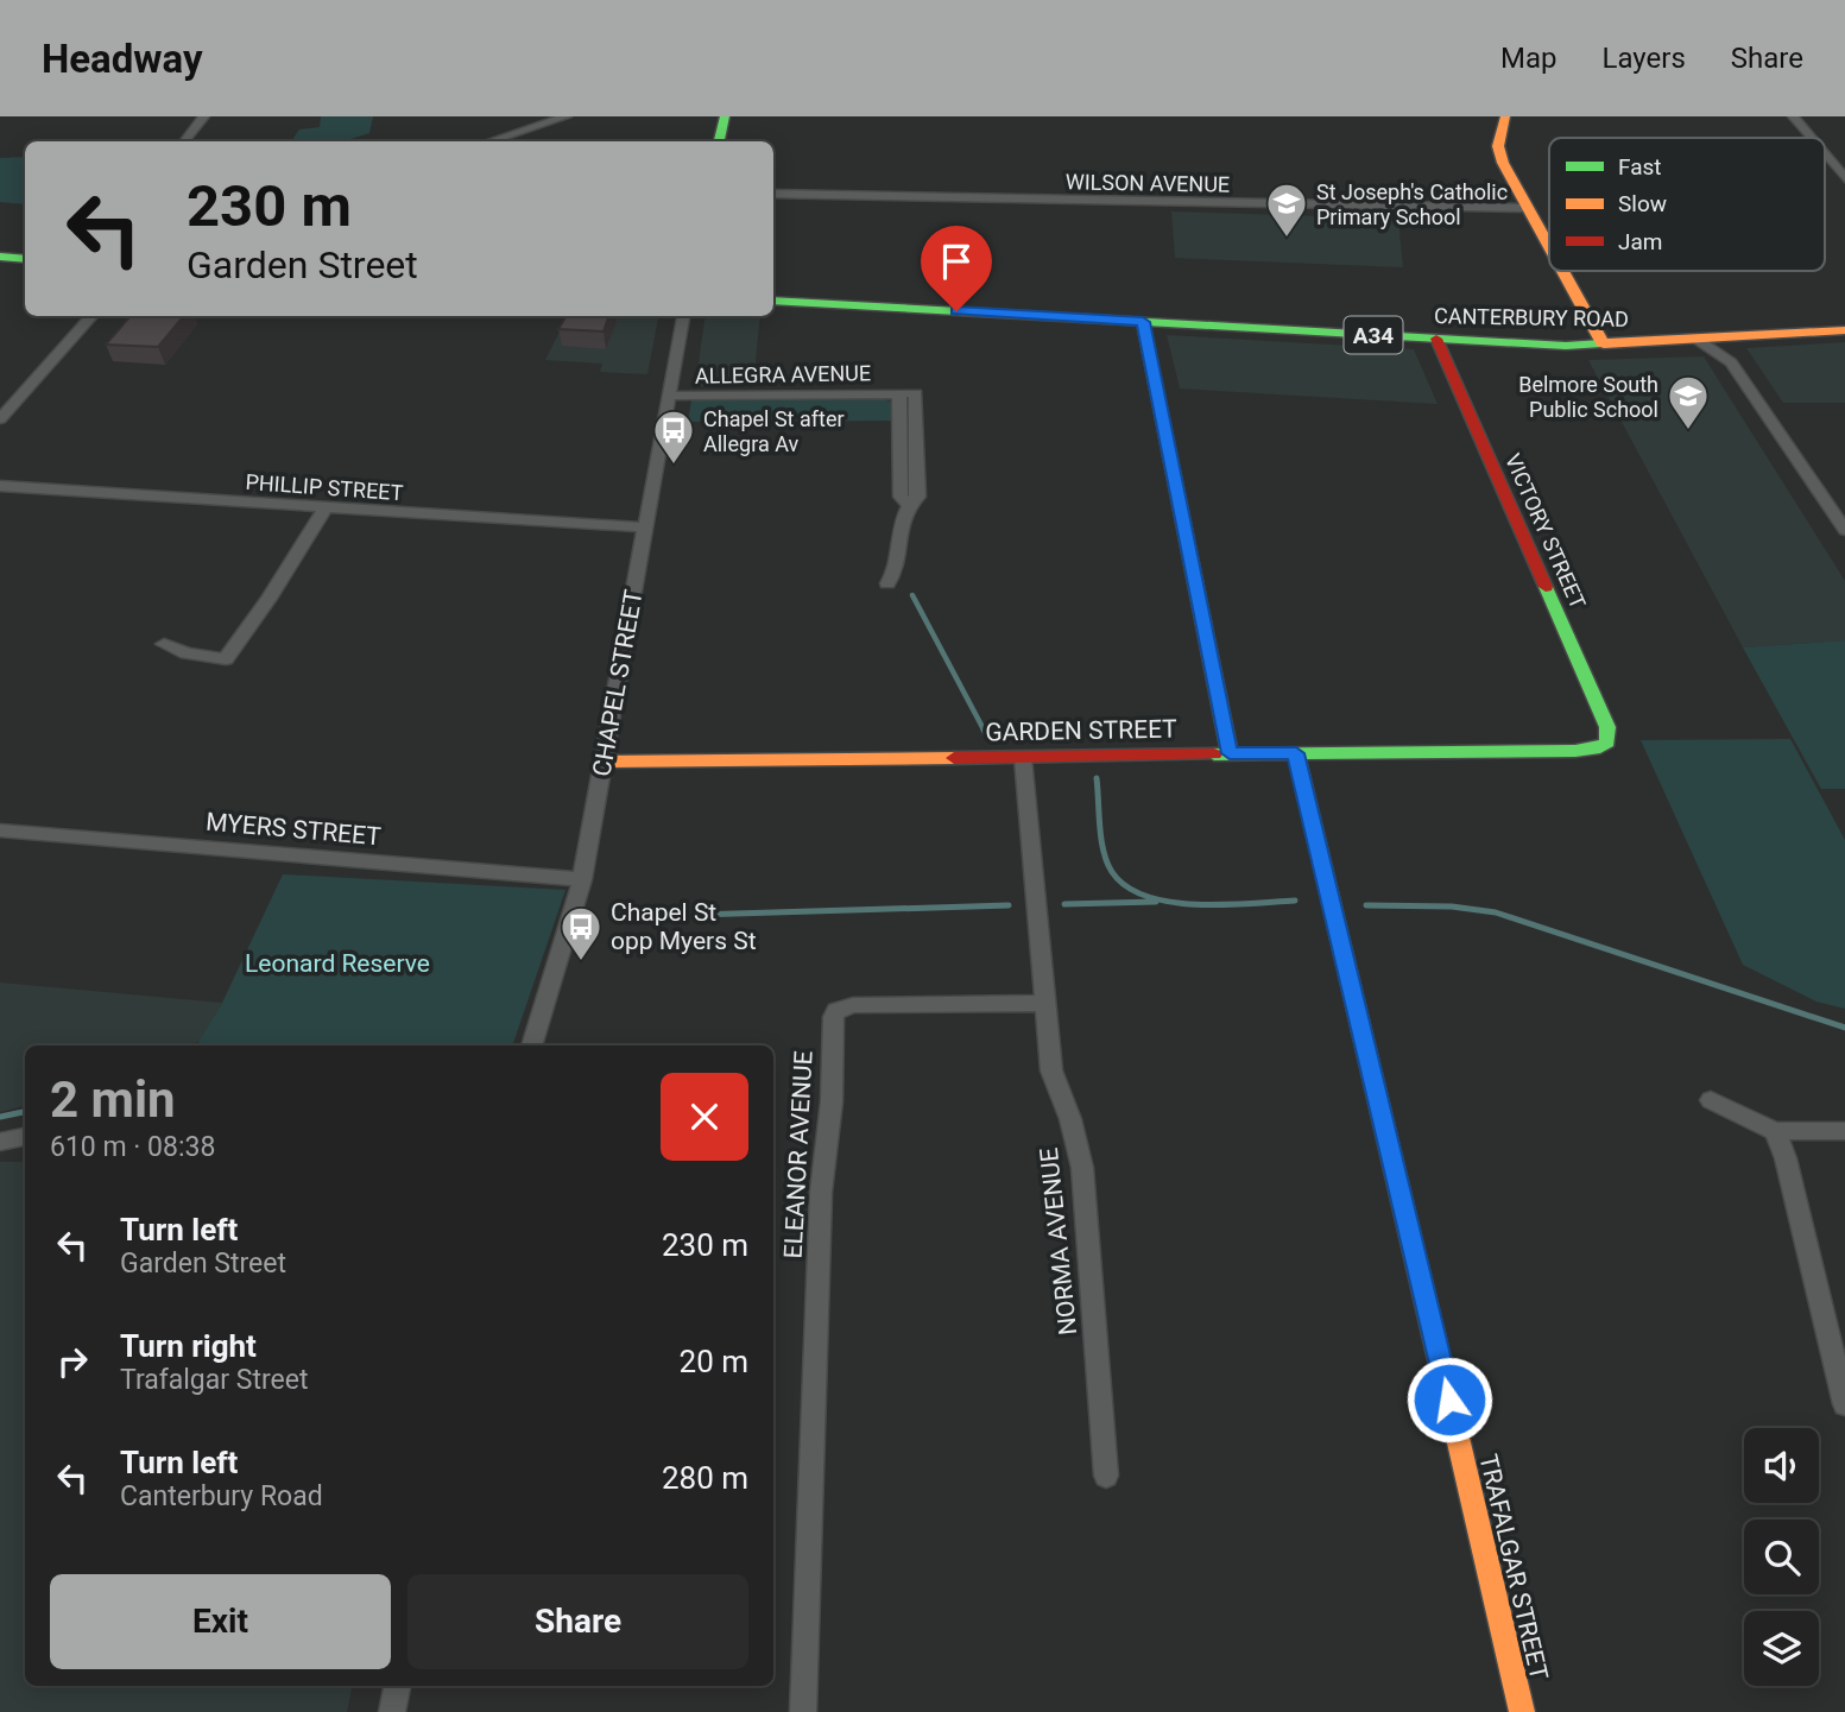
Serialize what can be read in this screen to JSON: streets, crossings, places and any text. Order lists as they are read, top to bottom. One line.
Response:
{"streets":{"main road":["CANTERBURY ROAD","A34","VICTORY STREET","GARDEN STREET","TRAFALGAR STREET"],"street":["WILSON AVENUE","ALLEGRA AVENUE","PHILLIP STREET","CHAPEL STREET","MYERS STREET","ELEANOR AVENUE","NORMA AVENUE"]},"crossings":[["CANTERBURY ROAD","VICTORY STREET"],["ALLEGRA AVENUE","CHAPEL STREET"],["PHILLIP STREET","CHAPEL STREET"],["VICTORY STREET","GARDEN STREET"],["CHAPEL STREET","GARDEN STREET"],["CHAPEL STREET","MYERS STREET"],["GARDEN STREET","NORMA AVENUE"],["GARDEN STREET","TRAFALGAR STREET"],["ELEANOR AVENUE","NORMA AVENUE"]],"parks":["Leonard Reserve"],"places":{"school or university":["St Joseph's Catholic Primary School","Belmore South Public School"],"bus stop":["Chapel St after Allegra Av","Chapel St opp Myers St"]},"legend":["Fast","Slow","Jam"],"page":{"header":"Headway","nav":["Map","Layers","Share"],"turn":["230 m","Garden Street"],"heading":["2 min","610 m · 08:38"],"list":[{"name":"Turn left","note":"Garden Street","value":"230 m"},{"name":"Turn right","note":"Trafalgar Street","value":"20 m"},{"name":"Turn left","note":"Canterbury Road","value":"280 m"}],"buttons":["Exit","Share"]}}
